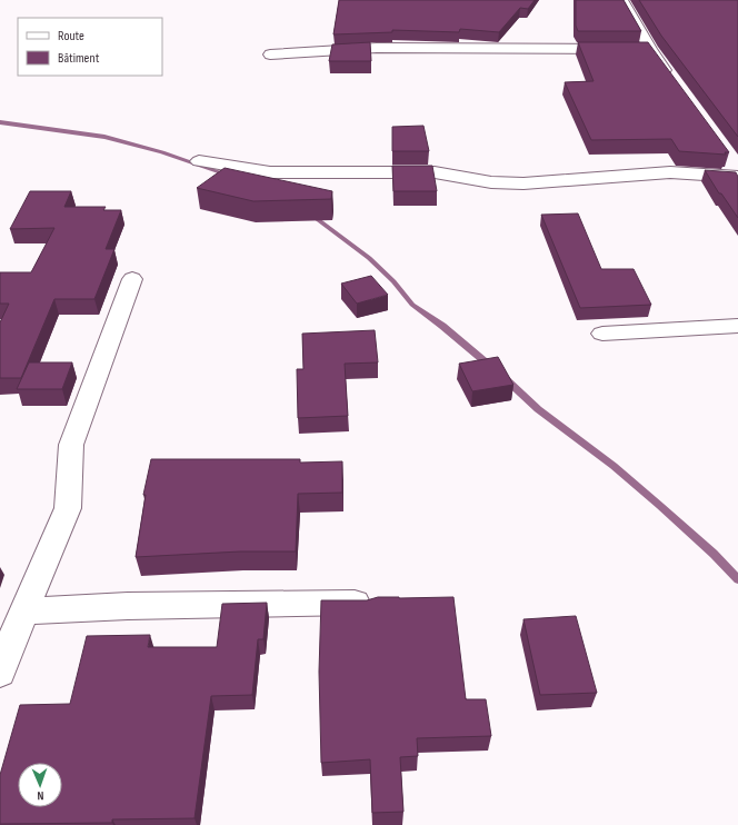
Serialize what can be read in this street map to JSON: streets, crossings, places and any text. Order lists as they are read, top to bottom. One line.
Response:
{"legend":["Route","Bâtiment"],"north":"bottom"}
